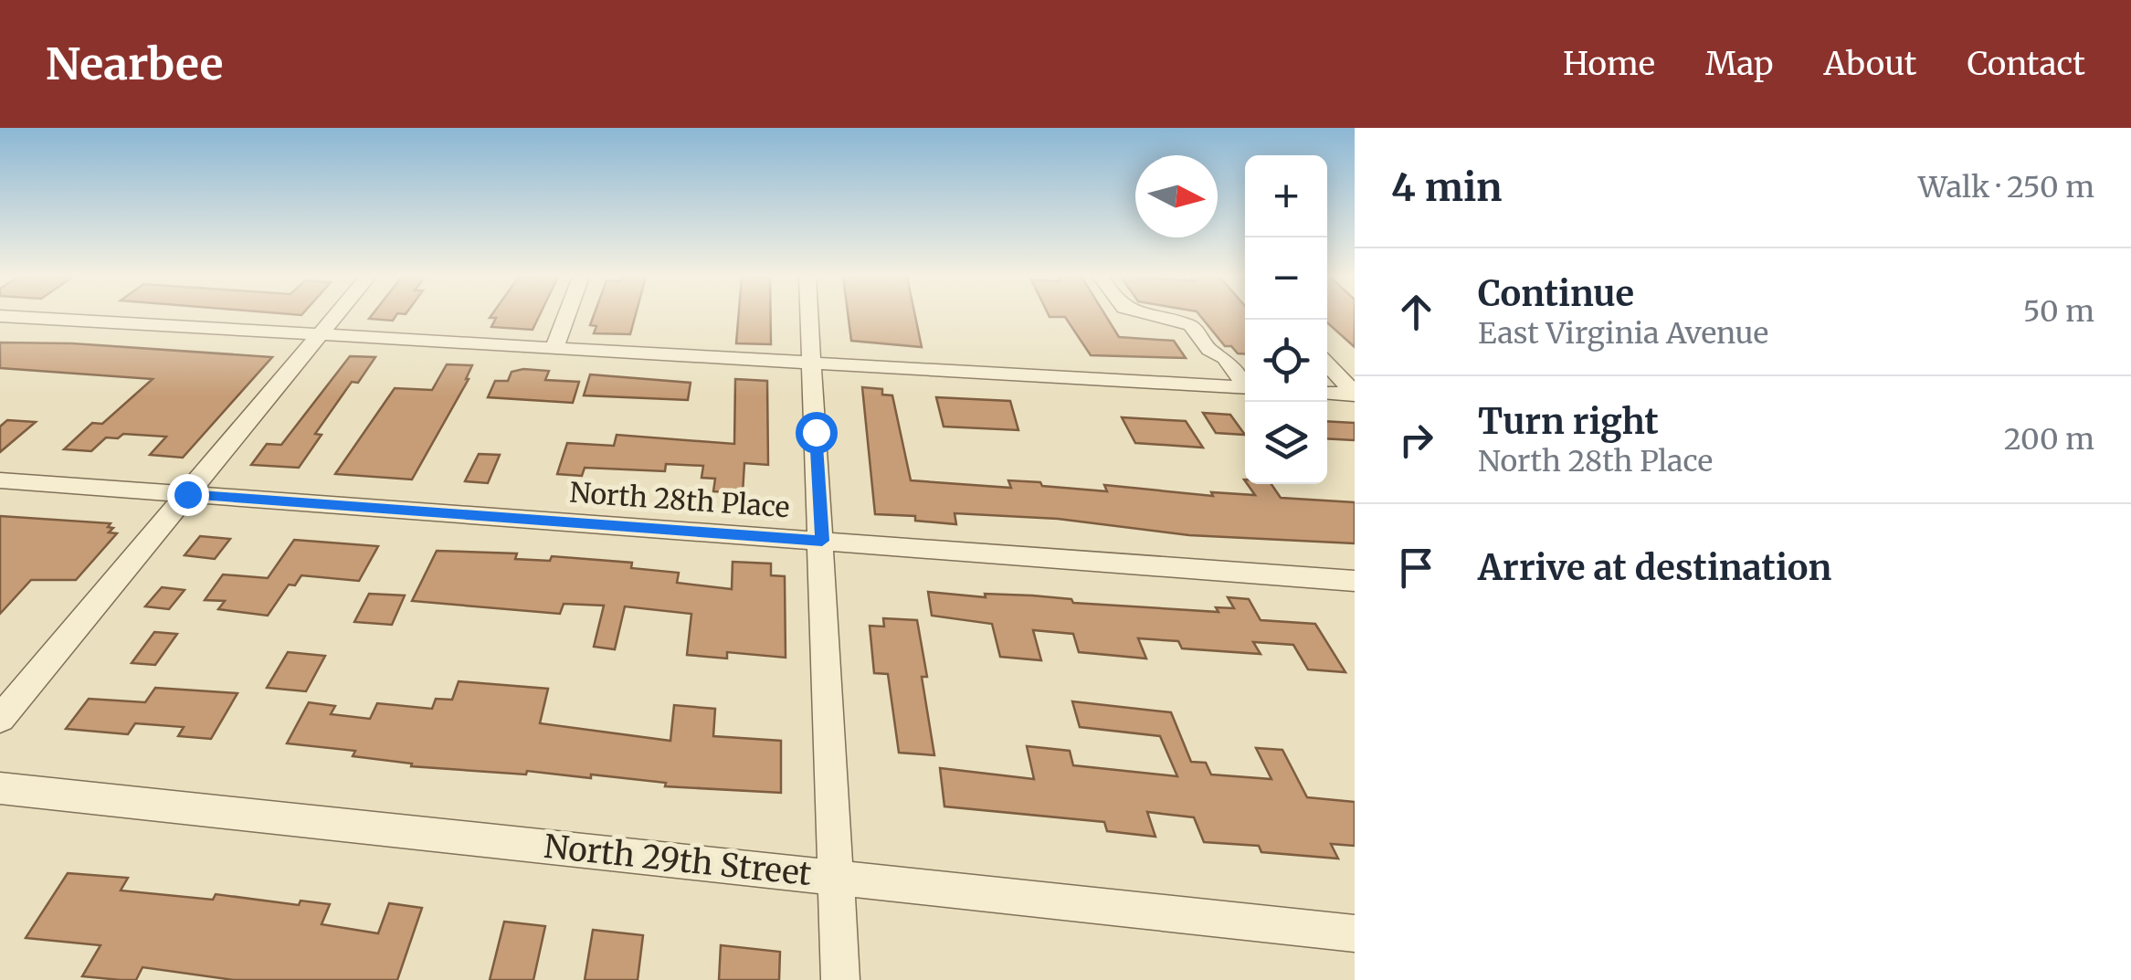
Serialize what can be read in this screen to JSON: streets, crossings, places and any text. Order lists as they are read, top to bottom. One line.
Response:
{"streets":{"street":["North 28th Place","North 29th Street"]},"north":"right","page":{"header":"Nearbee","nav":["Home","Map","About","Contact"],"heading":["4 min","Walk · 250 m"],"map_buttons":["+","−"],"list":[["Continue","East Virginia Avenue","50 m"],["Turn right","North 28th Place","200 m"],"Arrive at destination"]}}
